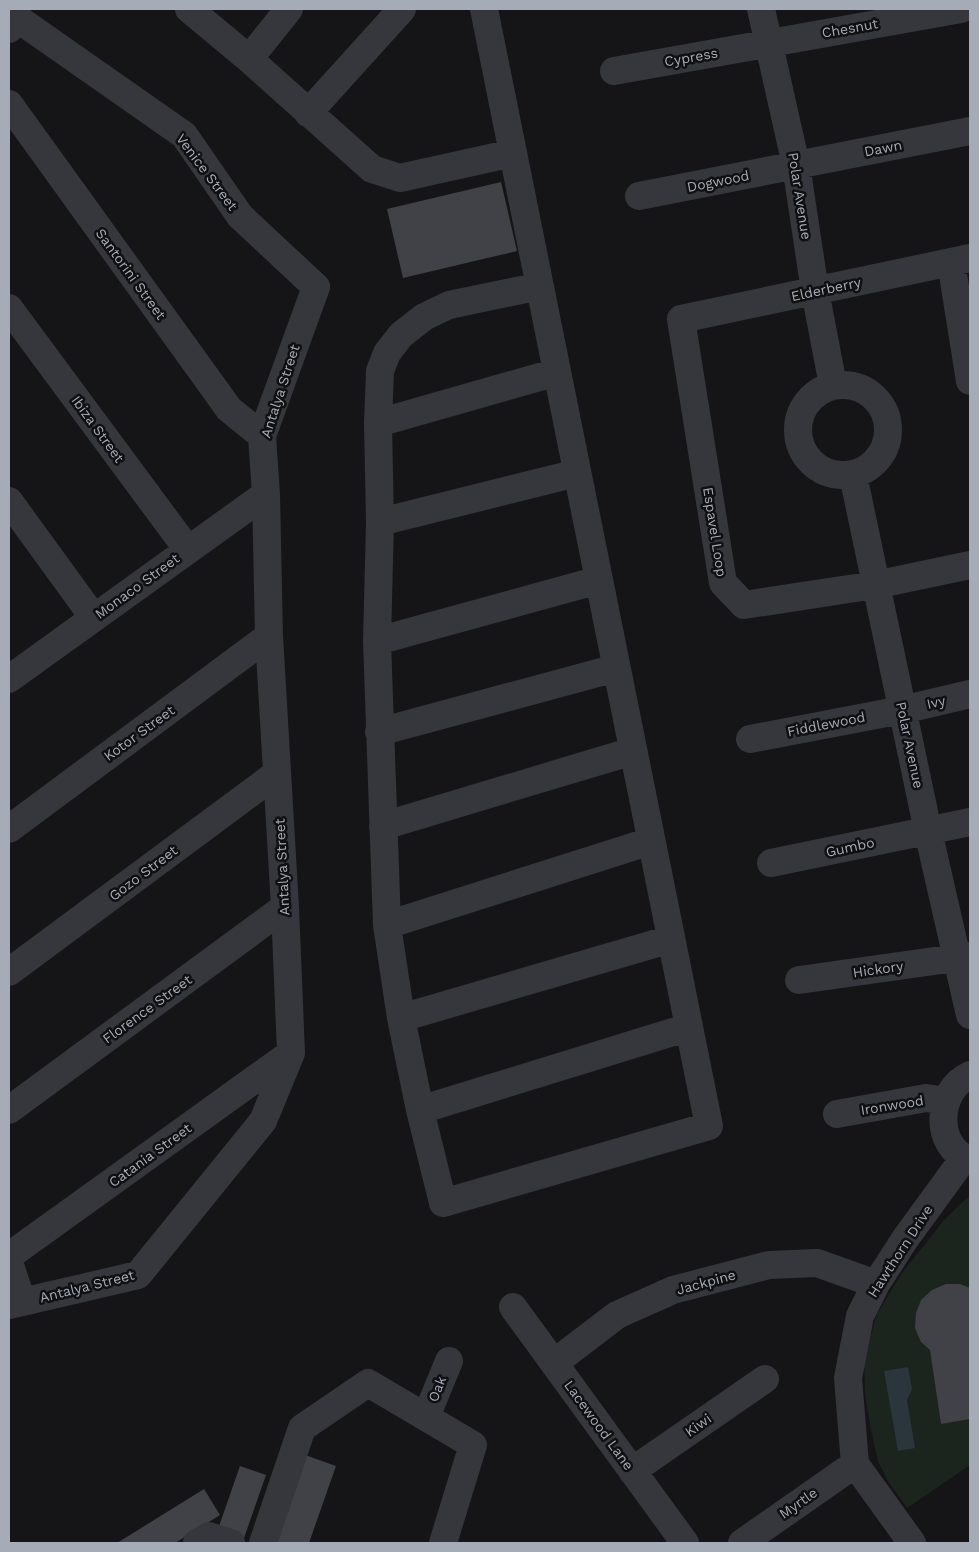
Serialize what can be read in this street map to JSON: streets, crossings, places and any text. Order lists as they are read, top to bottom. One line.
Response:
{"streets":{"street":["Chesnut","Cypress","Dawn","Venice Street","Dogwood","Polar Avenue","Santorini Street","Elderberry","Antalya Street","Ibiza Street","Espavel Loop","Monaco Street","Ivy","Fiddlewood","Kotor Street","Gumbo","Gozo Street","Hickory","Florence Street","Ironwood","Catania Street","Hawthorn Drive","Jackpine","Oak","Lacewood Lane","Kiwi","Myrtle"]},"crossings":[["Chesnut","Cypress"],["Chesnut","Polar Avenue"],["Cypress","Polar Avenue"],["Dawn","Dogwood"],["Dawn","Polar Avenue"],["Venice Street","Antalya Street"],["Dogwood","Polar Avenue"],["Polar Avenue","Elderberry"],["Polar Avenue","Espavel Loop"],["Polar Avenue","Ivy"],["Polar Avenue","Fiddlewood"],["Polar Avenue","Gumbo"],["Polar Avenue","Hickory"],["Santorini Street","Antalya Street"],["Elderberry","Espavel Loop"],["Antalya Street","Monaco Street"],["Antalya Street","Kotor Street"],["Antalya Street","Gozo Street"],["Antalya Street","Florence Street"],["Antalya Street","Catania Street"],["Ibiza Street","Monaco Street"],["Ivy","Fiddlewood"],["Hawthorn Drive","Jackpine"],["Hawthorn Drive","Myrtle"],["Jackpine","Lacewood Lane"],["Lacewood Lane","Kiwi"]]}
